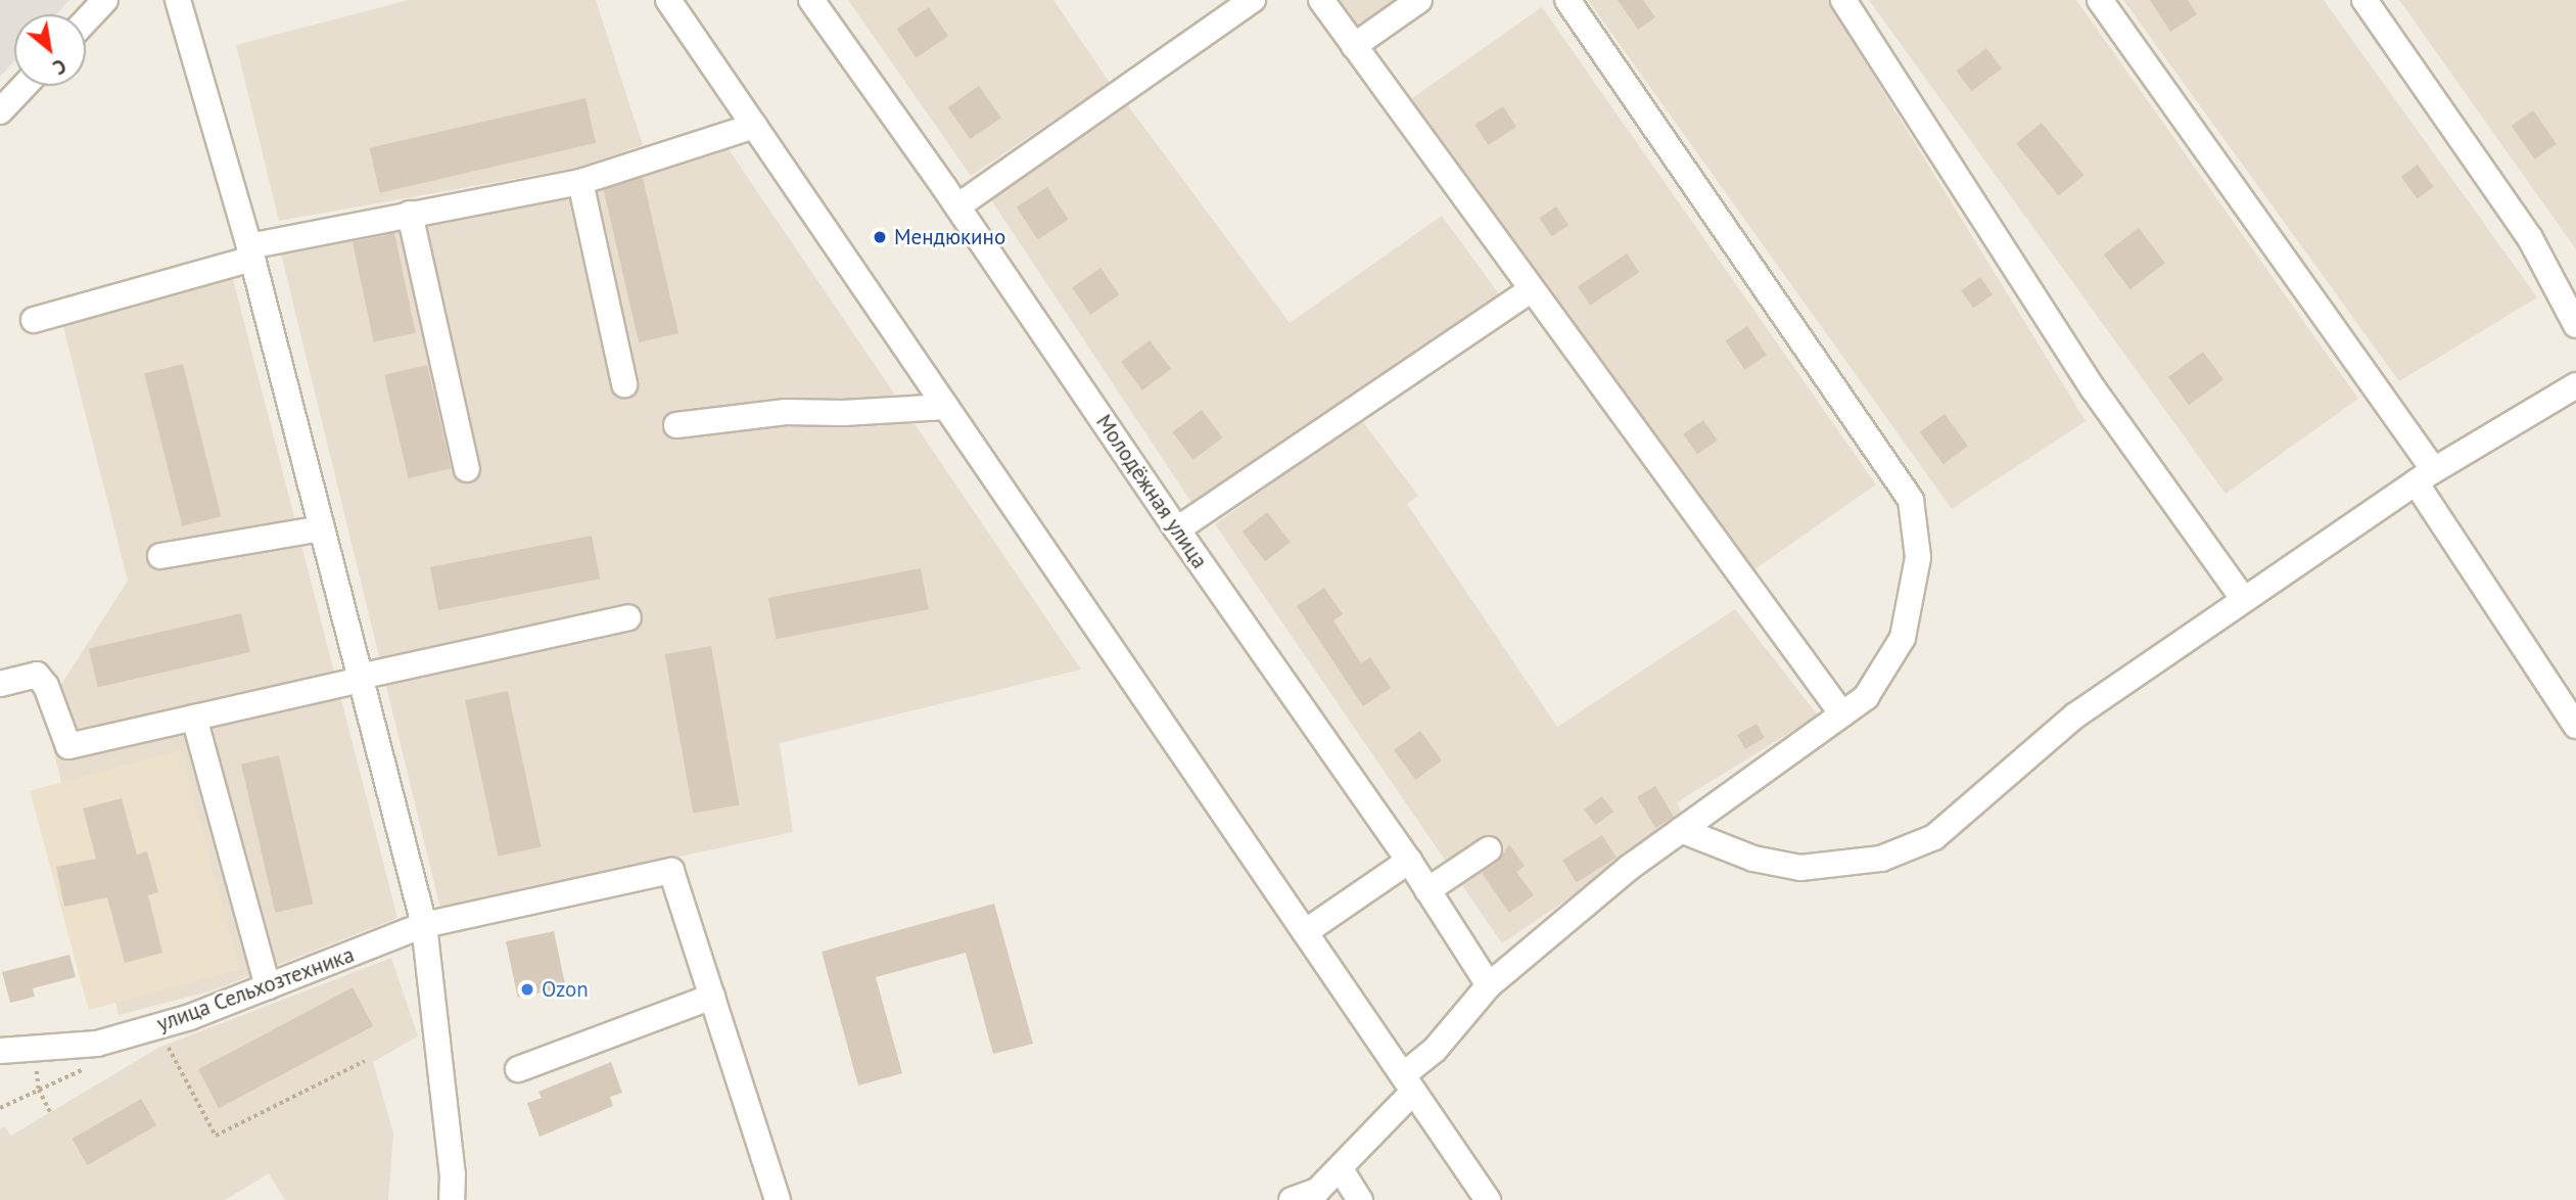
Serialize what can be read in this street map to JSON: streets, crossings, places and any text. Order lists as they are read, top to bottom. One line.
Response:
{"streets":{"street":["Молодёжная улица","улица Сельхозтехника"]},"places":["Мендюкино","Ozon"],"north":"bottom right"}
